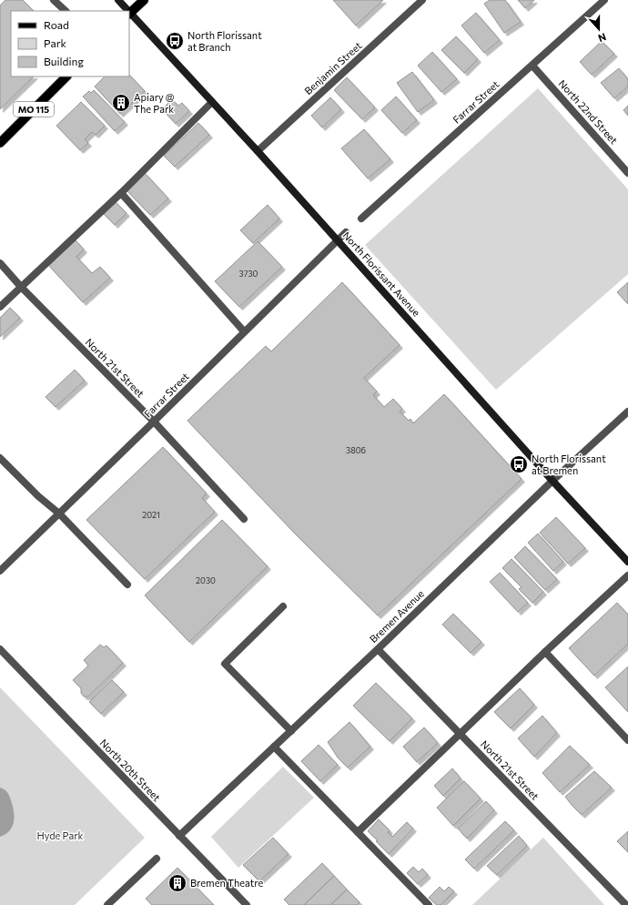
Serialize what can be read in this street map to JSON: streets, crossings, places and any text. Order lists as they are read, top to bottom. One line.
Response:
{"streets":{"main road":["MO 115","North Florissant Avenue"],"street":["Benjamin Street","Farrar Street","North 22nd Street","North 21st Street","Bremen Avenue","North 20th Street"]},"crossings":[["Benjamin Street","North Florissant Avenue"],["Farrar Street","North 22nd Street"],["Farrar Street","North Florissant Avenue"],["Farrar Street","North 21st Street"],["North Florissant Avenue","Bremen Avenue"],["North 21st Street","Bremen Avenue"],["Bremen Avenue","North 20th Street"]],"parks":["Hyde Park"],"places":{"bus stop":["North Florissant at Branch","North Florissant at Bremen"],"building":["Apiary @ The Park","Bremen Theatre"]},"house_numbers":["3730","3806","2021","2030"],"legend":["Road","Park","Building"],"north":"bottom"}
